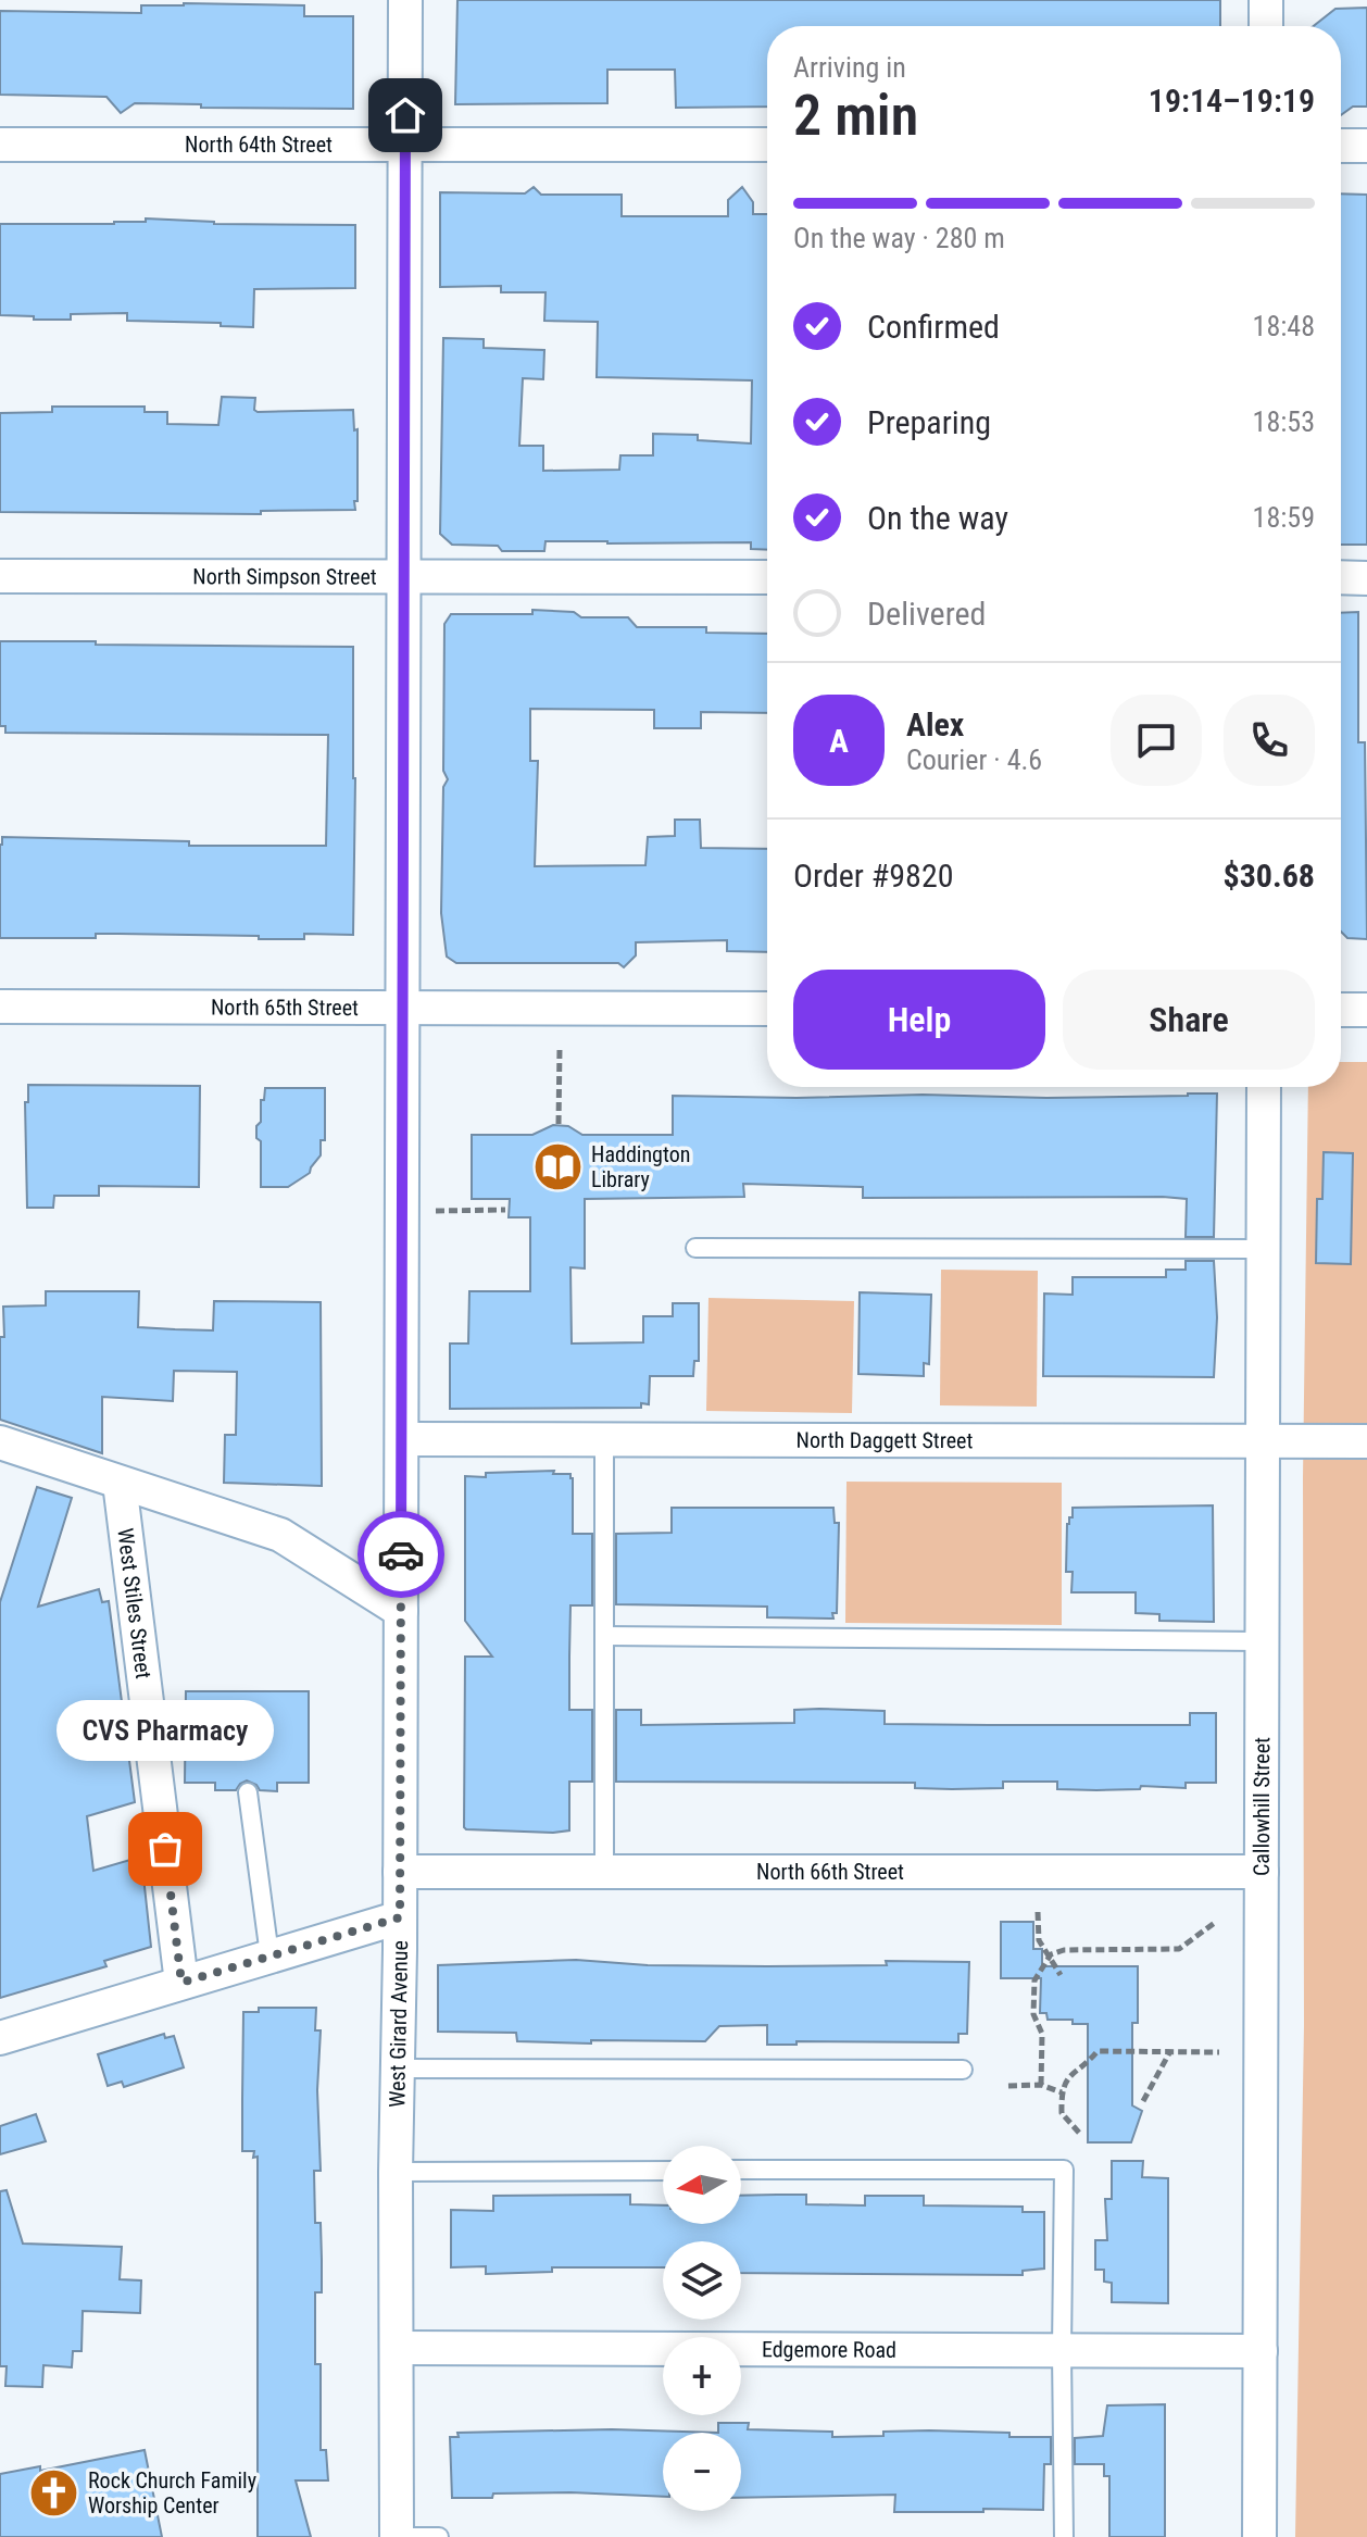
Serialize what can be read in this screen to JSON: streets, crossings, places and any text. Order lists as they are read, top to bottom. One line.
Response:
{"streets":{"street":["North 64th Street","North Simpson Street","North 65th Street","North Daggett Street","West Stiles Street","Callowhill Street","North 66th Street","West Girard Avenue","Edgemore Road"]},"crossings":[["North 64th Street","West Girard Avenue"],["North Simpson Street","West Girard Avenue"],["North 65th Street","West Girard Avenue"],["North Daggett Street","Callowhill Street"],["North Daggett Street","West Girard Avenue"],["Callowhill Street","North 66th Street"],["Callowhill Street","Edgemore Road"],["North 66th Street","West Girard Avenue"],["West Girard Avenue","Edgemore Road"]],"places":{"library":["Haddington Library"],"other":["CVS Pharmacy"],"church":["Rock Church Family Worship Center"]},"north":"left","page":{"heading":["2 min","Arriving in","19:14–19:19"],"panel":["Alex","Courier · 4.6","Order #9820","$30.68"],"bar":"On the way · 280 m","list":[["Confirmed","18:48"],["Preparing","18:53"],["On the way","18:59"],"Delivered"],"round":"A","buttons":["Help","Share"],"bubble":"CVS Pharmacy","map_buttons":["+","−"]}}
